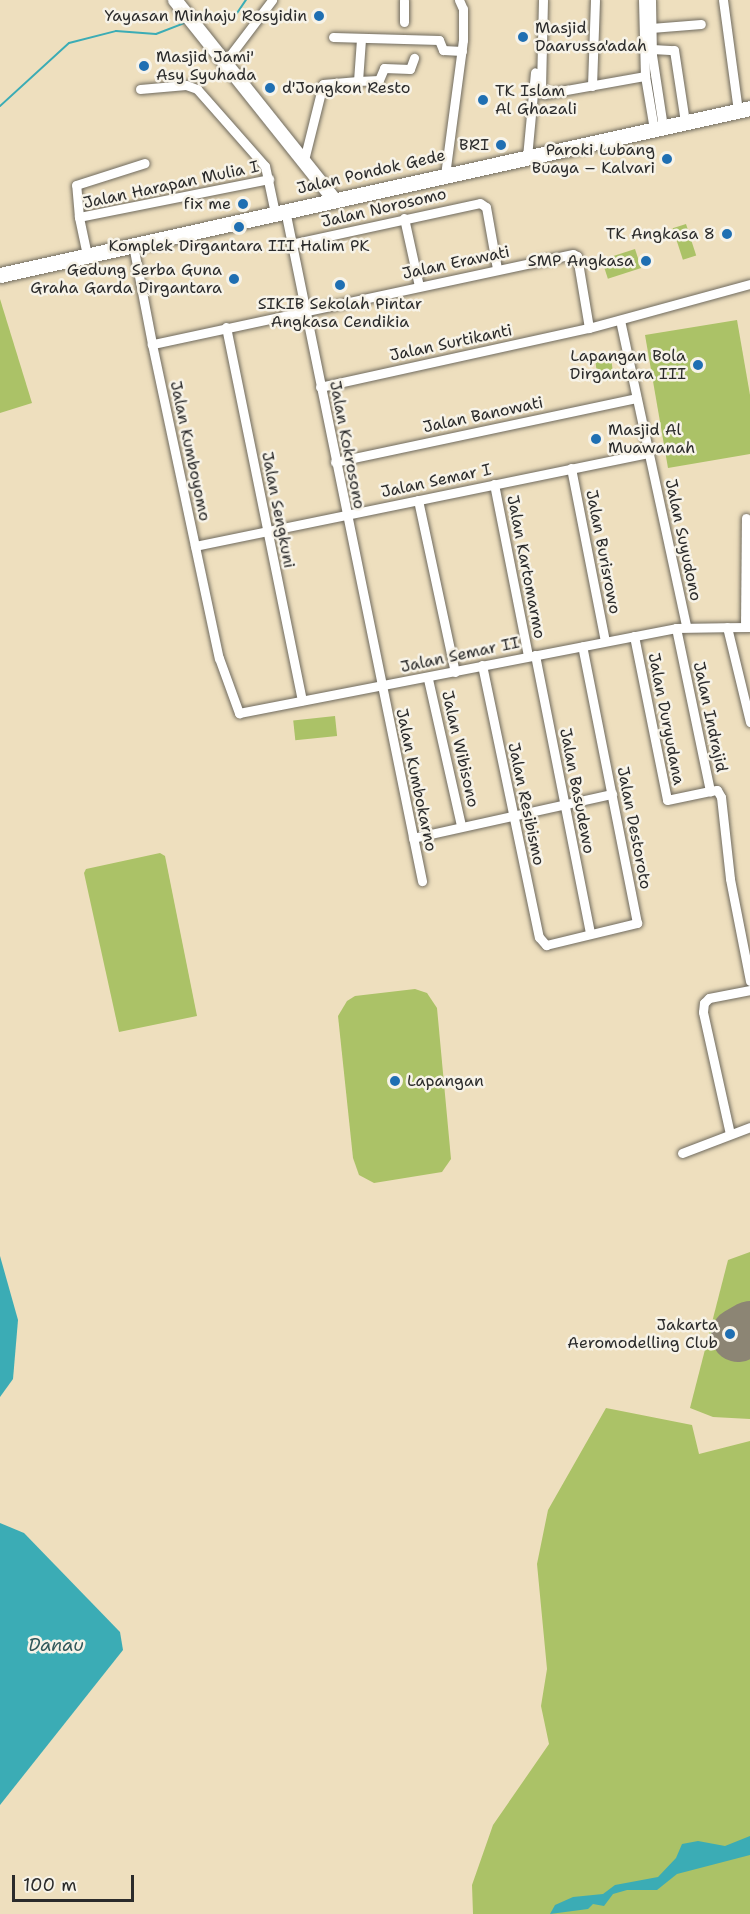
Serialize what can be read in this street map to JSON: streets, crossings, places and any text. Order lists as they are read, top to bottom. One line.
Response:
{"streets":{"main road":["Jalan Pondok Gede"],"street":["Jalan Harapan Mulia I","Jalan Norosomo","Jalan Erawati","Jalan Surtikanti","Jalan Banowati","Jalan Kokrosono","Jalan Kumboyomo","Jalan Semar I","Jalan Sengkuni","Jalan Suyudono","Jalan Burisrowo","Jalan Kartomarmo","Jalan Semar II","Jalan Indrajid","Jalan Duryudana","Jalan Wibisono","Jalan Kumbokarno","Jalan Basudewo","Jalan Resibismo","Jalan Destoroto"]},"crossings":[["Jalan Pondok Gede","Jalan Harapan Mulia I"],["Jalan Pondok Gede","Jalan Kokrosono"],["Jalan Pondok Gede","Jalan Kumboyomo"],["Jalan Harapan Mulia I","Jalan Kokrosono"],["Jalan Norosomo","Jalan Erawati"],["Jalan Norosomo","Jalan Kokrosono"],["Jalan Erawati","Jalan Surtikanti"],["Jalan Erawati","Jalan Kokrosono"],["Jalan Surtikanti","Jalan Kokrosono"],["Jalan Surtikanti","Jalan Suyudono"],["Jalan Banowati","Jalan Kokrosono"],["Jalan Banowati","Jalan Suyudono"],["Jalan Kokrosono","Jalan Semar I"],["Jalan Kokrosono","Jalan Semar II"],["Jalan Kokrosono","Jalan Kumbokarno"],["Jalan Kumboyomo","Jalan Semar I"],["Jalan Kumboyomo","Jalan Semar II"],["Jalan Semar I","Jalan Sengkuni"],["Jalan Semar I","Jalan Suyudono"],["Jalan Semar I","Jalan Burisrowo"],["Jalan Semar I","Jalan Kartomarmo"],["Jalan Sengkuni","Jalan Semar II"],["Jalan Suyudono","Jalan Semar II"],["Jalan Suyudono","Jalan Indrajid"],["Jalan Burisrowo","Jalan Semar II"],["Jalan Kartomarmo","Jalan Semar II"],["Jalan Kartomarmo","Jalan Basudewo"],["Jalan Semar II","Jalan Indrajid"],["Jalan Semar II","Jalan Duryudana"],["Jalan Semar II","Jalan Wibisono"],["Jalan Semar II","Jalan Kumbokarno"],["Jalan Semar II","Jalan Basudewo"],["Jalan Semar II","Jalan Resibismo"],["Jalan Semar II","Jalan Destoroto"],["Jalan Indrajid","Jalan Duryudana"],["Jalan Basudewo","Jalan Destoroto"],["Jalan Resibismo","Jalan Destoroto"]],"water":["Danau"],"places":["Yayasan Minhaju Rosyidin","Masjid Daarussa'adah","Masjid Jami' Asy Syuhada","d'Jongkon Resto","TK Islam Al Ghazali","BRI","Paroki Lubang Buaya – Kalvari","fix me","Komplek Dirgantara III Halim PK","TK Angkasa 8","SMP Angkasa","Gedung Serba Guna Graha Garda Dirgantara","SIKIB Sekolah Pintar Angkasa Cendikia","Lapangan Bola Dirgantara III","Masjid Al Muawanah","Lapangan","Jakarta Aeromodelling Club"],"scale_bar":"100 m"}
